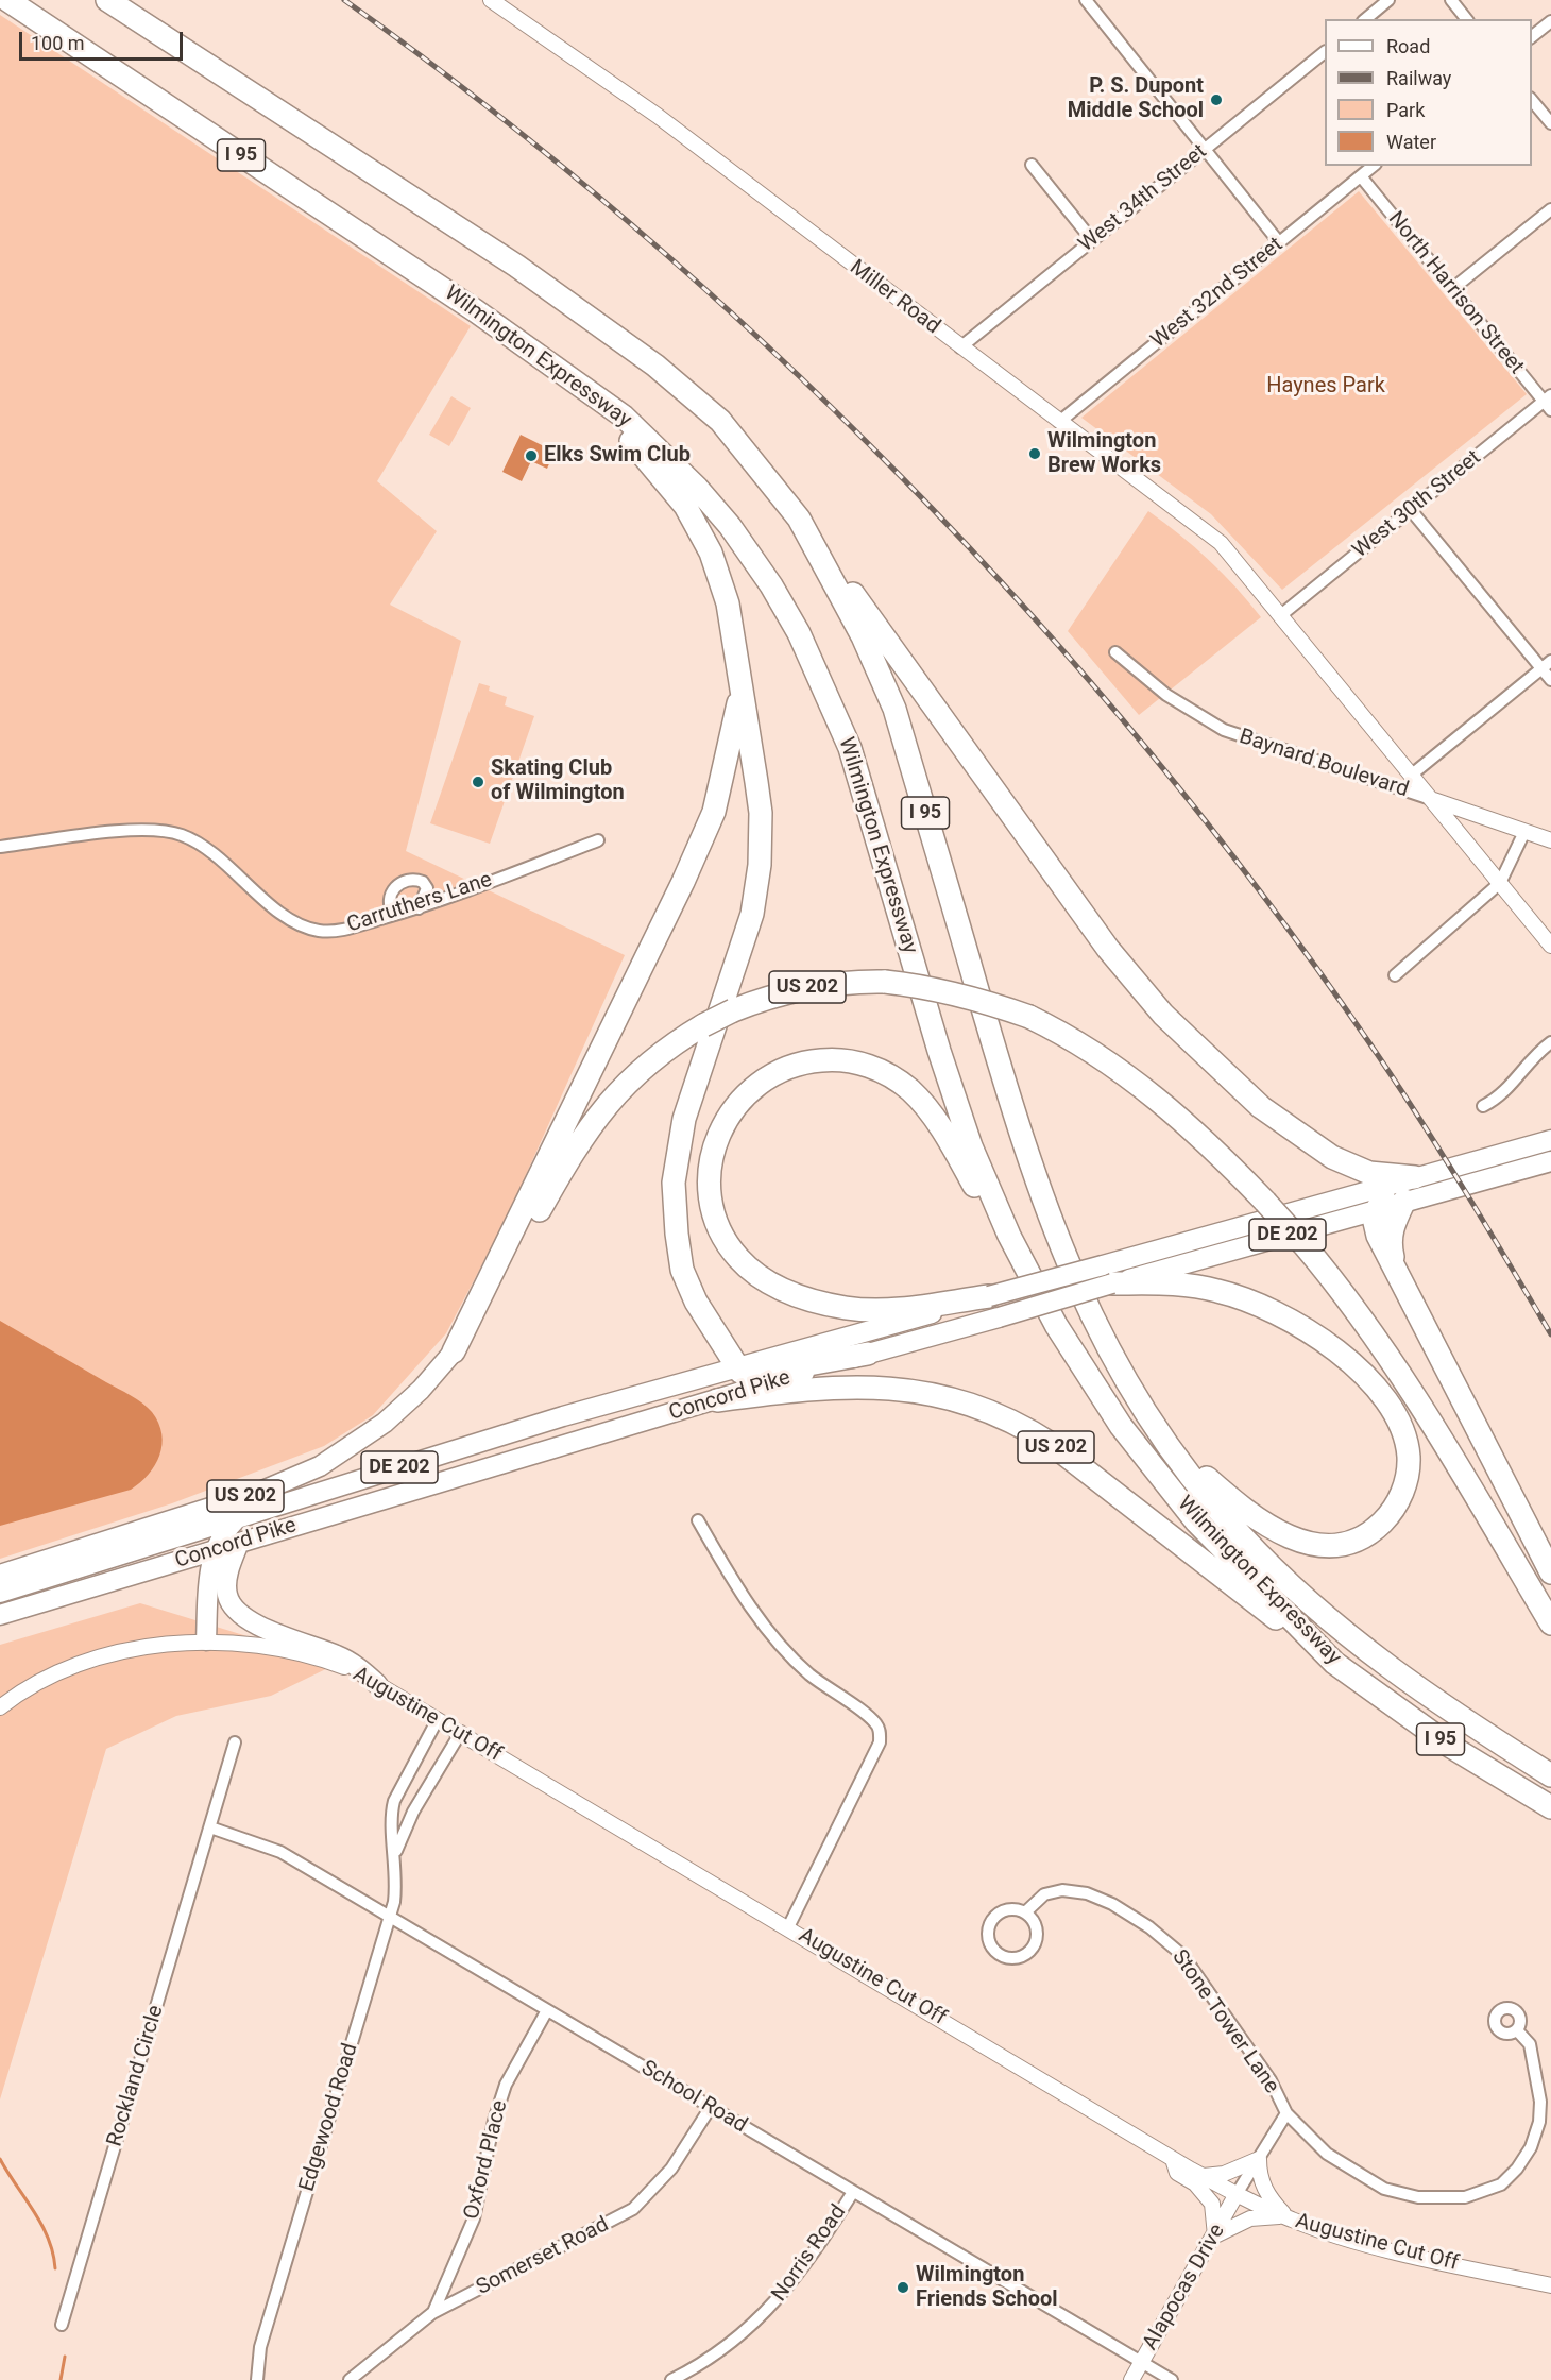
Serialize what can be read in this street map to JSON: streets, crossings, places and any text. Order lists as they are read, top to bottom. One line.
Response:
{"streets":{"highway":["I 95","Wilmington Expressway","US 202"],"main road":["DE 202","Concord Pike"],"street":["West 34th Street","West 32nd Street","North Harrison Street","Miller Road","West 30th Street","Baynard Boulevard","Carruthers Lane","Augustine Cut Off","Stone Tower Lane","Rockland Circle","School Road","Edgewood Road","Oxford Place","Norris Road","Somerset Road","Alapocas Drive"]},"crossings":[["West 34th Street","Miller Road"],["West 32nd Street","North Harrison Street"],["West 32nd Street","Miller Road"],["North Harrison Street","West 30th Street"],["Miller Road","West 30th Street"],["Miller Road","Baynard Boulevard"],["Wilmington Expressway","US 202"],["US 202","Concord Pike"],["DE 202","Concord Pike"],["Augustine Cut Off","Stone Tower Lane"],["Augustine Cut Off","Edgewood Road"],["Augustine Cut Off","Alapocas Drive"],["Stone Tower Lane","Alapocas Drive"],["Rockland Circle","School Road"],["School Road","Edgewood Road"],["School Road","Oxford Place"],["School Road","Norris Road"],["School Road","Somerset Road"],["School Road","Alapocas Drive"],["Oxford Place","Somerset Road"]],"parks":["Haynes Park"],"places":["P. S. Dupont Middle School","Wilmington Brew Works","Elks Swim Club","Skating Club of Wilmington","Wilmington Friends School"],"legend":["Road","Railway","Park","Water"],"scale_bar":"100 m"}
